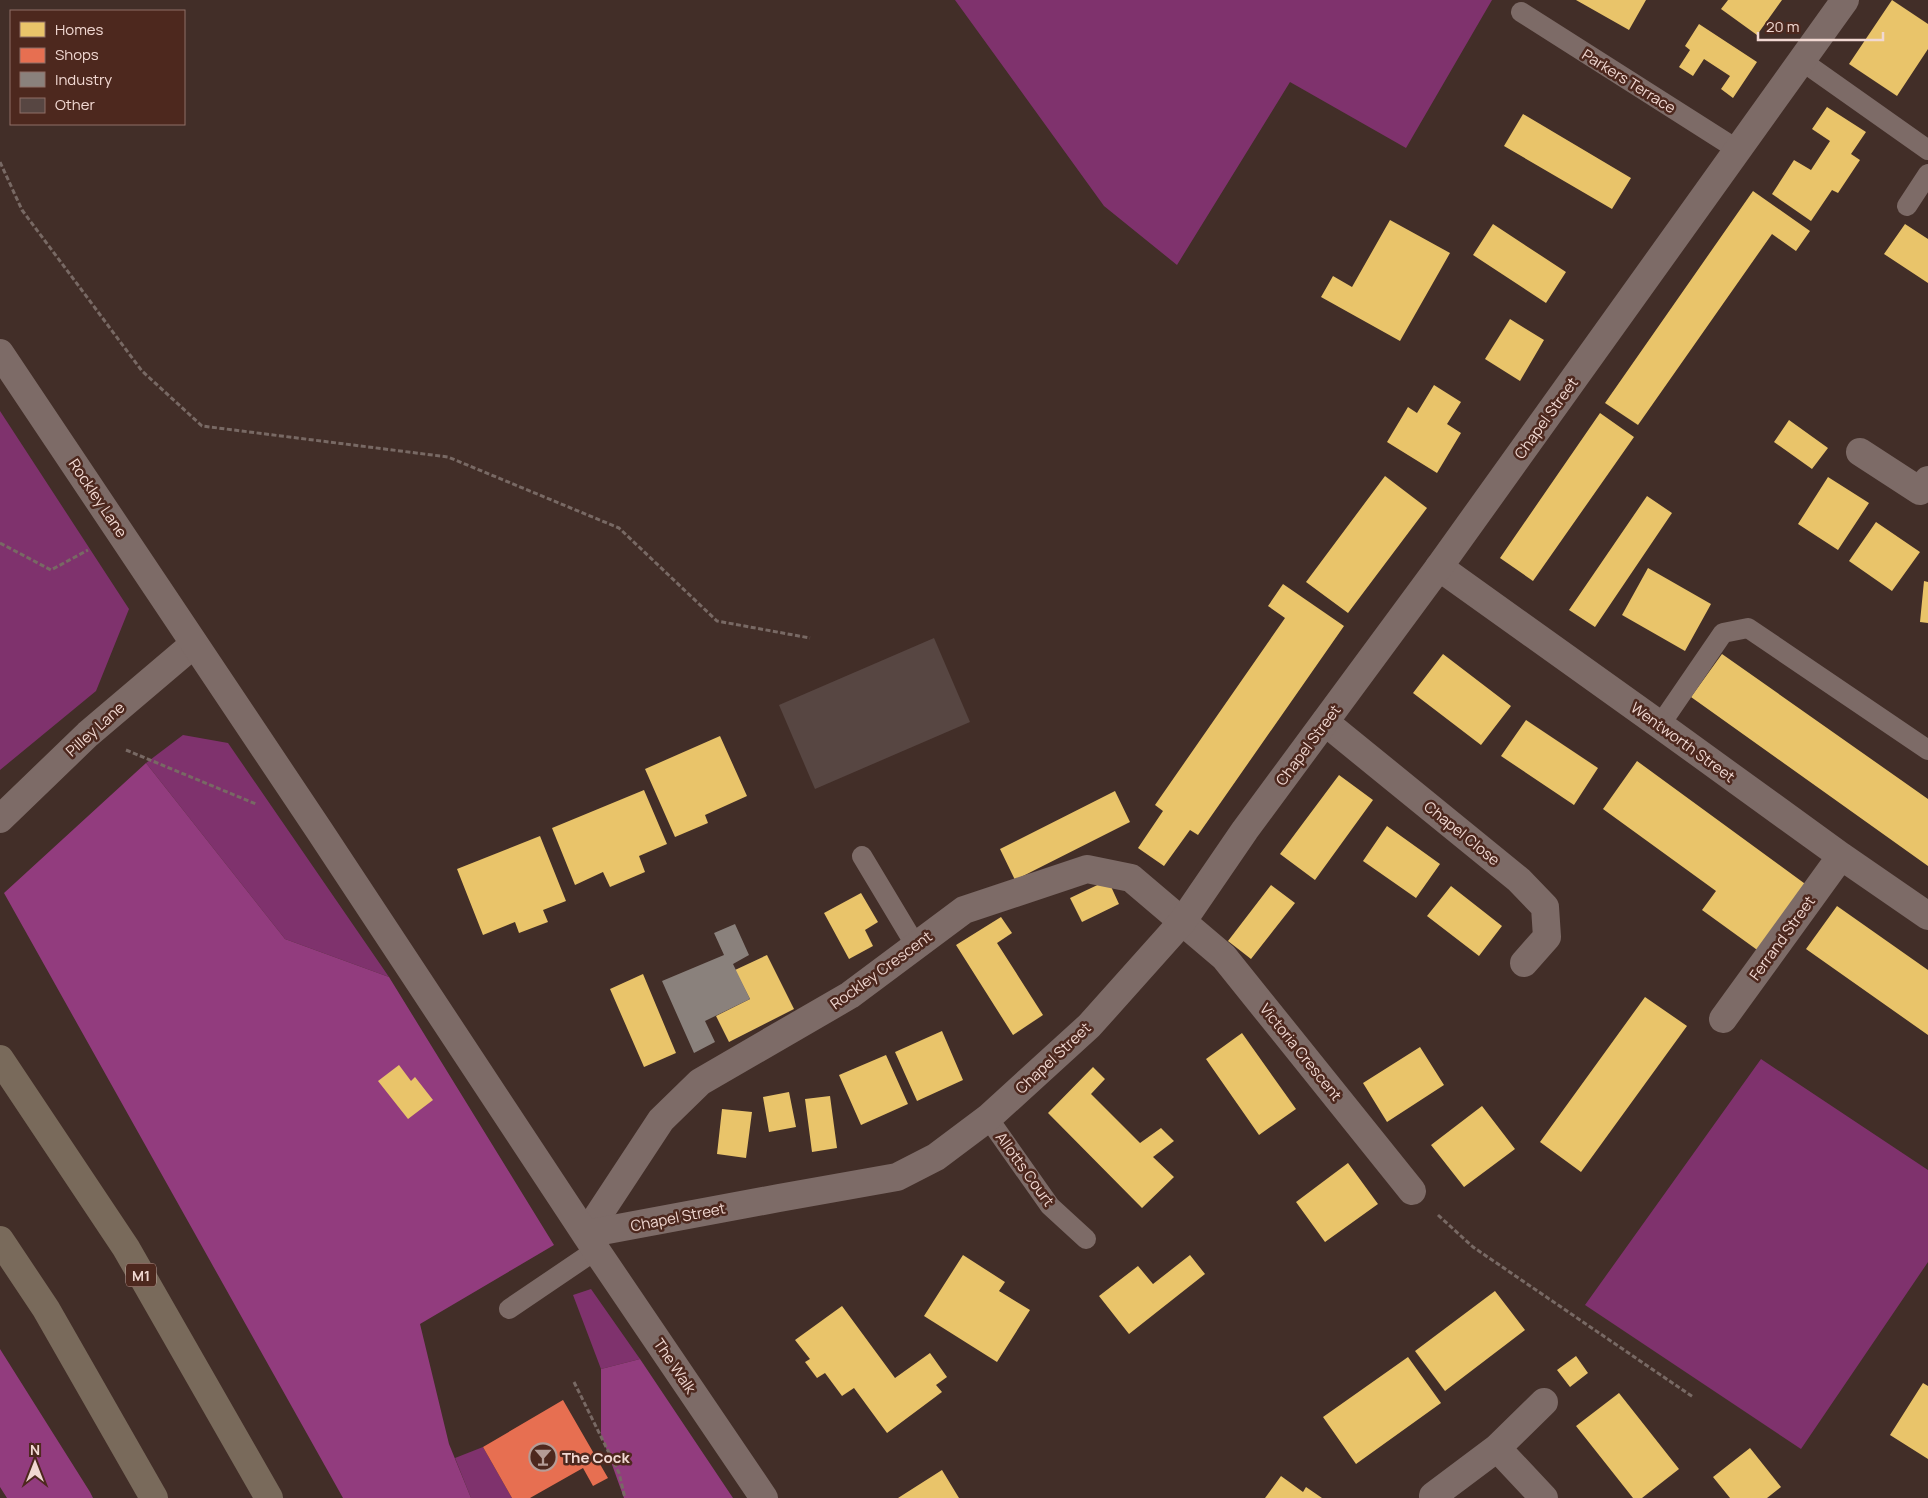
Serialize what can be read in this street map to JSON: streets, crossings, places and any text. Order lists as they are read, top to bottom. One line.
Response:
{"streets":{"highway":["M1"],"street":["Chapel Street","Rockley Lane","Pilley Lane","Wentworth Street","Chapel Close","Ferrand Street","Rockley Crescent","Victoria Crescent","The Walk"],"lane":["Parkers Terrace","Allotts Court"]},"crossings":[["Parkers Terrace","Chapel Street"],["Chapel Street","Rockley Lane"],["Chapel Street","Wentworth Street"],["Chapel Street","Chapel Close"],["Chapel Street","Rockley Crescent"],["Chapel Street","Victoria Crescent"],["Chapel Street","Allotts Court"],["Chapel Street","The Walk"],["Rockley Lane","Pilley Lane"],["Rockley Lane","Rockley Crescent"],["Rockley Lane","The Walk"],["Wentworth Street","Ferrand Street"],["Rockley Crescent","Victoria Crescent"],["Rockley Crescent","The Walk"]],"places":{"bar":["The Cock"]},"legend":["Homes","Shops","Industry","Other"],"scale_bar":"20 m","north":"top"}
